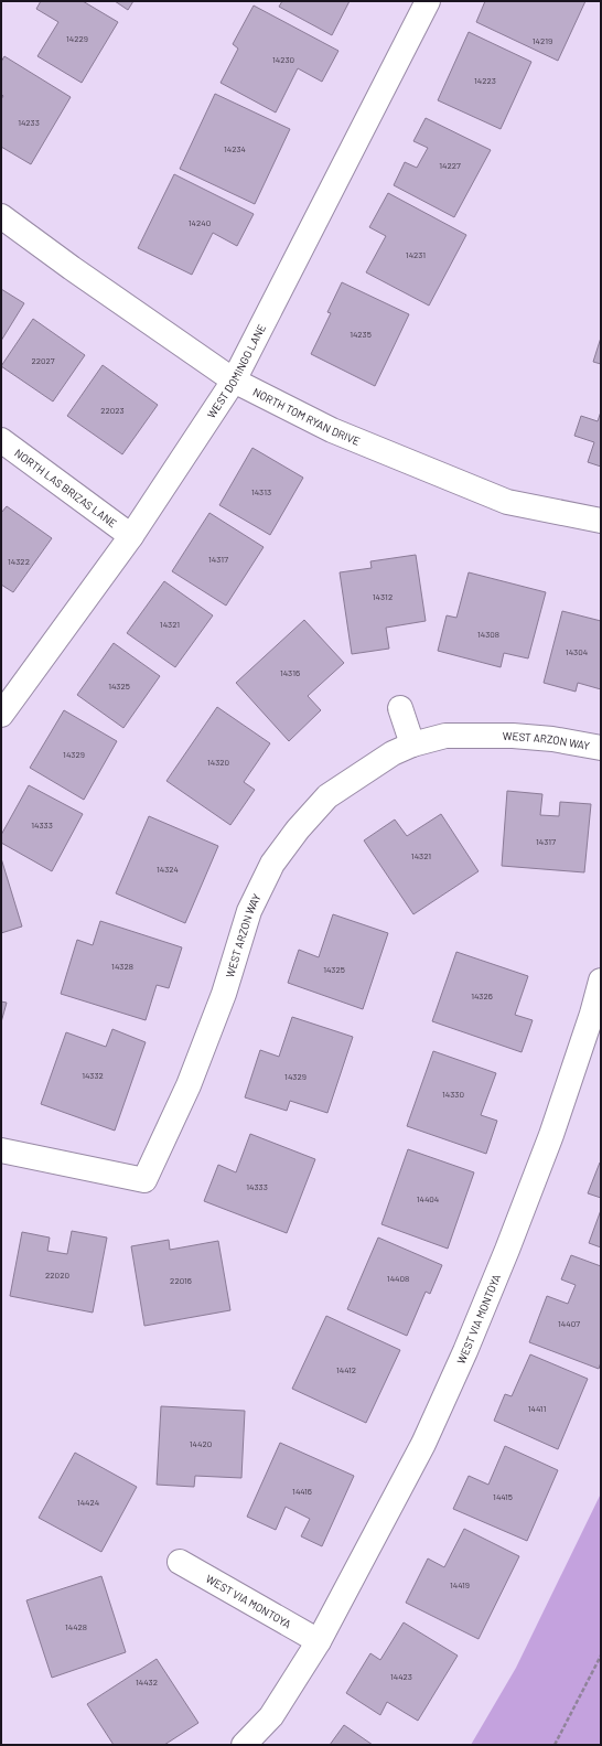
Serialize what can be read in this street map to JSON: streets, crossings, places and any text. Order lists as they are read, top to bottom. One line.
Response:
{"streets":{"street":["WEST DOMINGO LANE","NORTH TOM RYAN DRIVE","NORTH LAS BRIZAS LANE","WEST ARZON WAY","WEST VIA MONTOYA"]},"crossings":[["WEST DOMINGO LANE","NORTH TOM RYAN DRIVE"],["WEST DOMINGO LANE","NORTH LAS BRIZAS LANE"]],"house_numbers":["14229","14219","14230","14223","14233","14234","14227","14240","14231","14235","22027","22023","14313","14317","14322","14312","14321","14308","14304","14316","14325","14329","14320","14333","14317","14321","14324","14328","14325","14326","14332","14329","14330","14333","14404","22020","14408","22016","14407","14412","14411","14420","14416","14415","14424","14419","14428","14423","14432"]}
